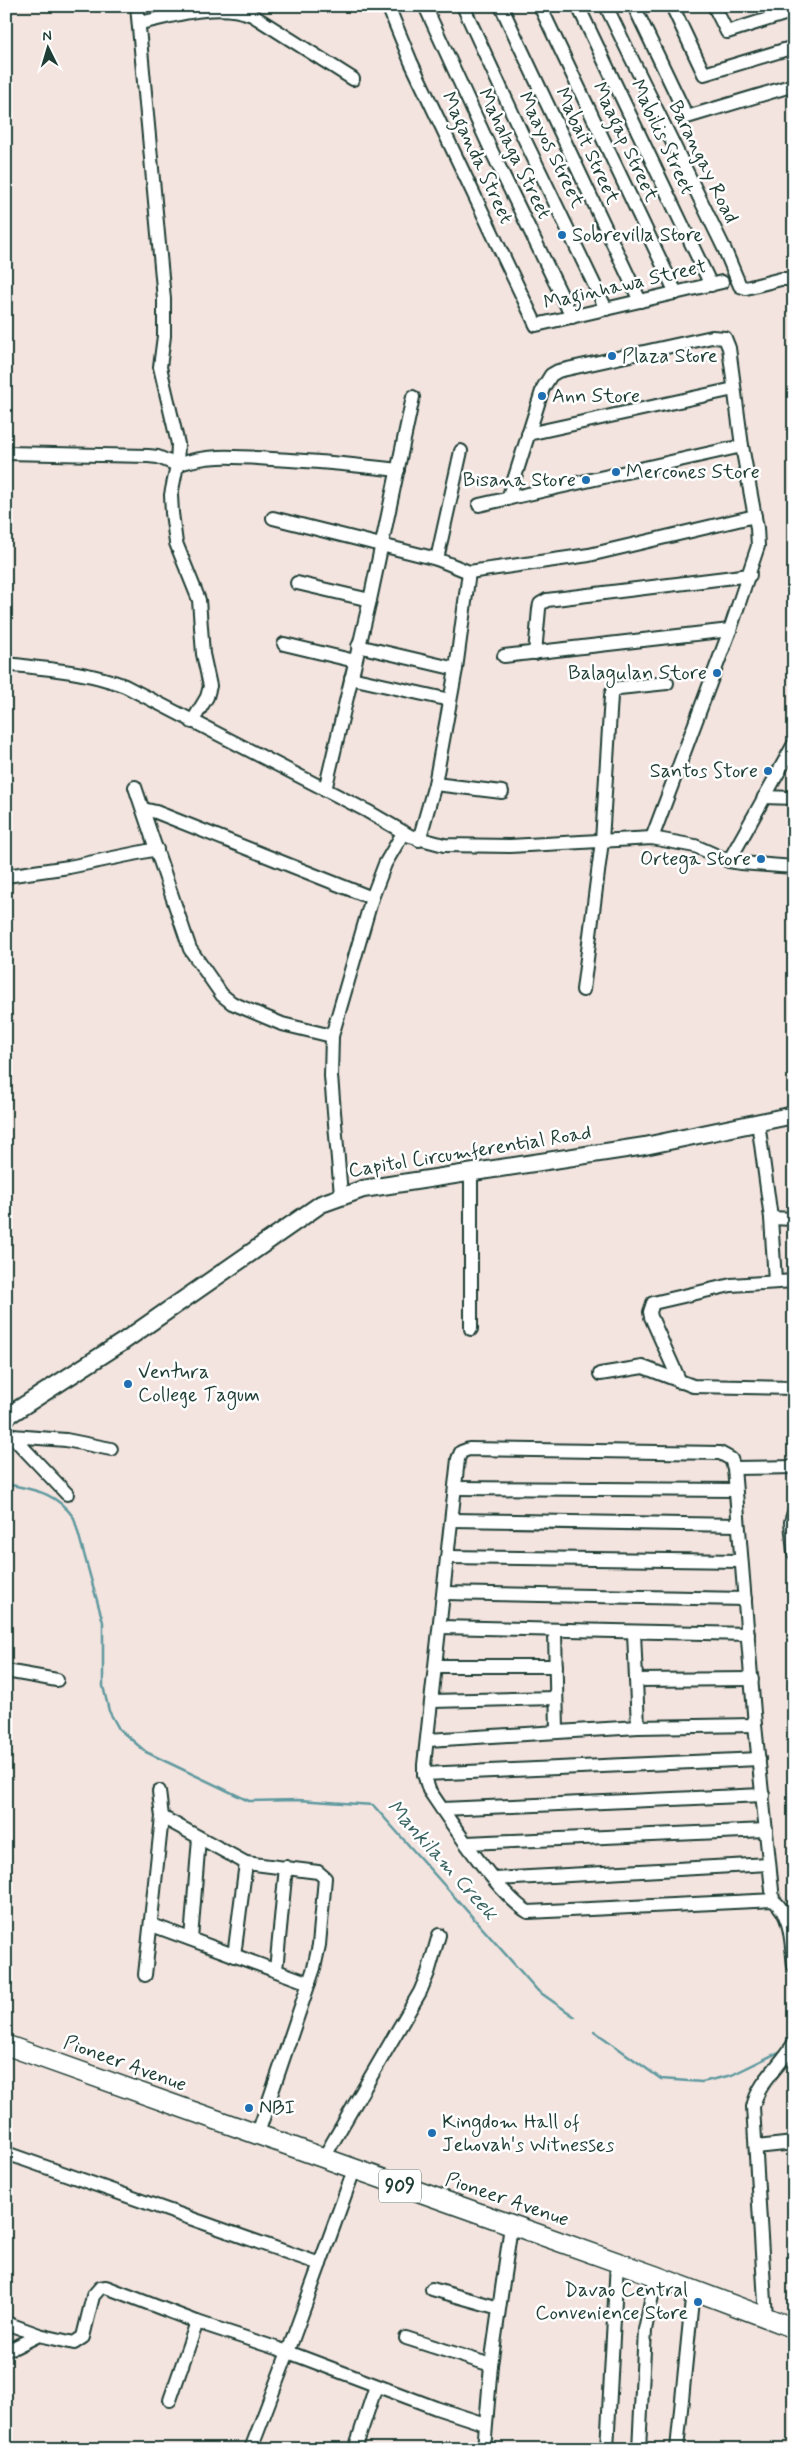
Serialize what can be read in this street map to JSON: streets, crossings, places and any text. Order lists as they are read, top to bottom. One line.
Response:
{"streets":{"highway":["Pioneer Avenue","909"],"main road":["Capitol Circumferential Road"],"street":["Mabilis Street","Maagap Street","Mabait Street","Maayos Street","Mahalaga Street","Maganda Street","Barangay Road","Maginhawa Street"]},"crossings":[["Mabilis Street","Maginhawa Street"],["Maagap Street","Maginhawa Street"],["Mabait Street","Maginhawa Street"],["Maayos Street","Maginhawa Street"],["Mahalaga Street","Maginhawa Street"],["Maganda Street","Maginhawa Street"]],"water":["Mankilam Creek"],"places":["Sobrevilla Store","Plaza Store","Ann Store","Mercones Store","Bisana Store","Balagulan Store","Santos Store","Ortega Store","Ventura College Tagum","NBI","Kingdom Hall of Jehovah's Witnesses","Davao Central Convenience Store"],"north":"top"}
